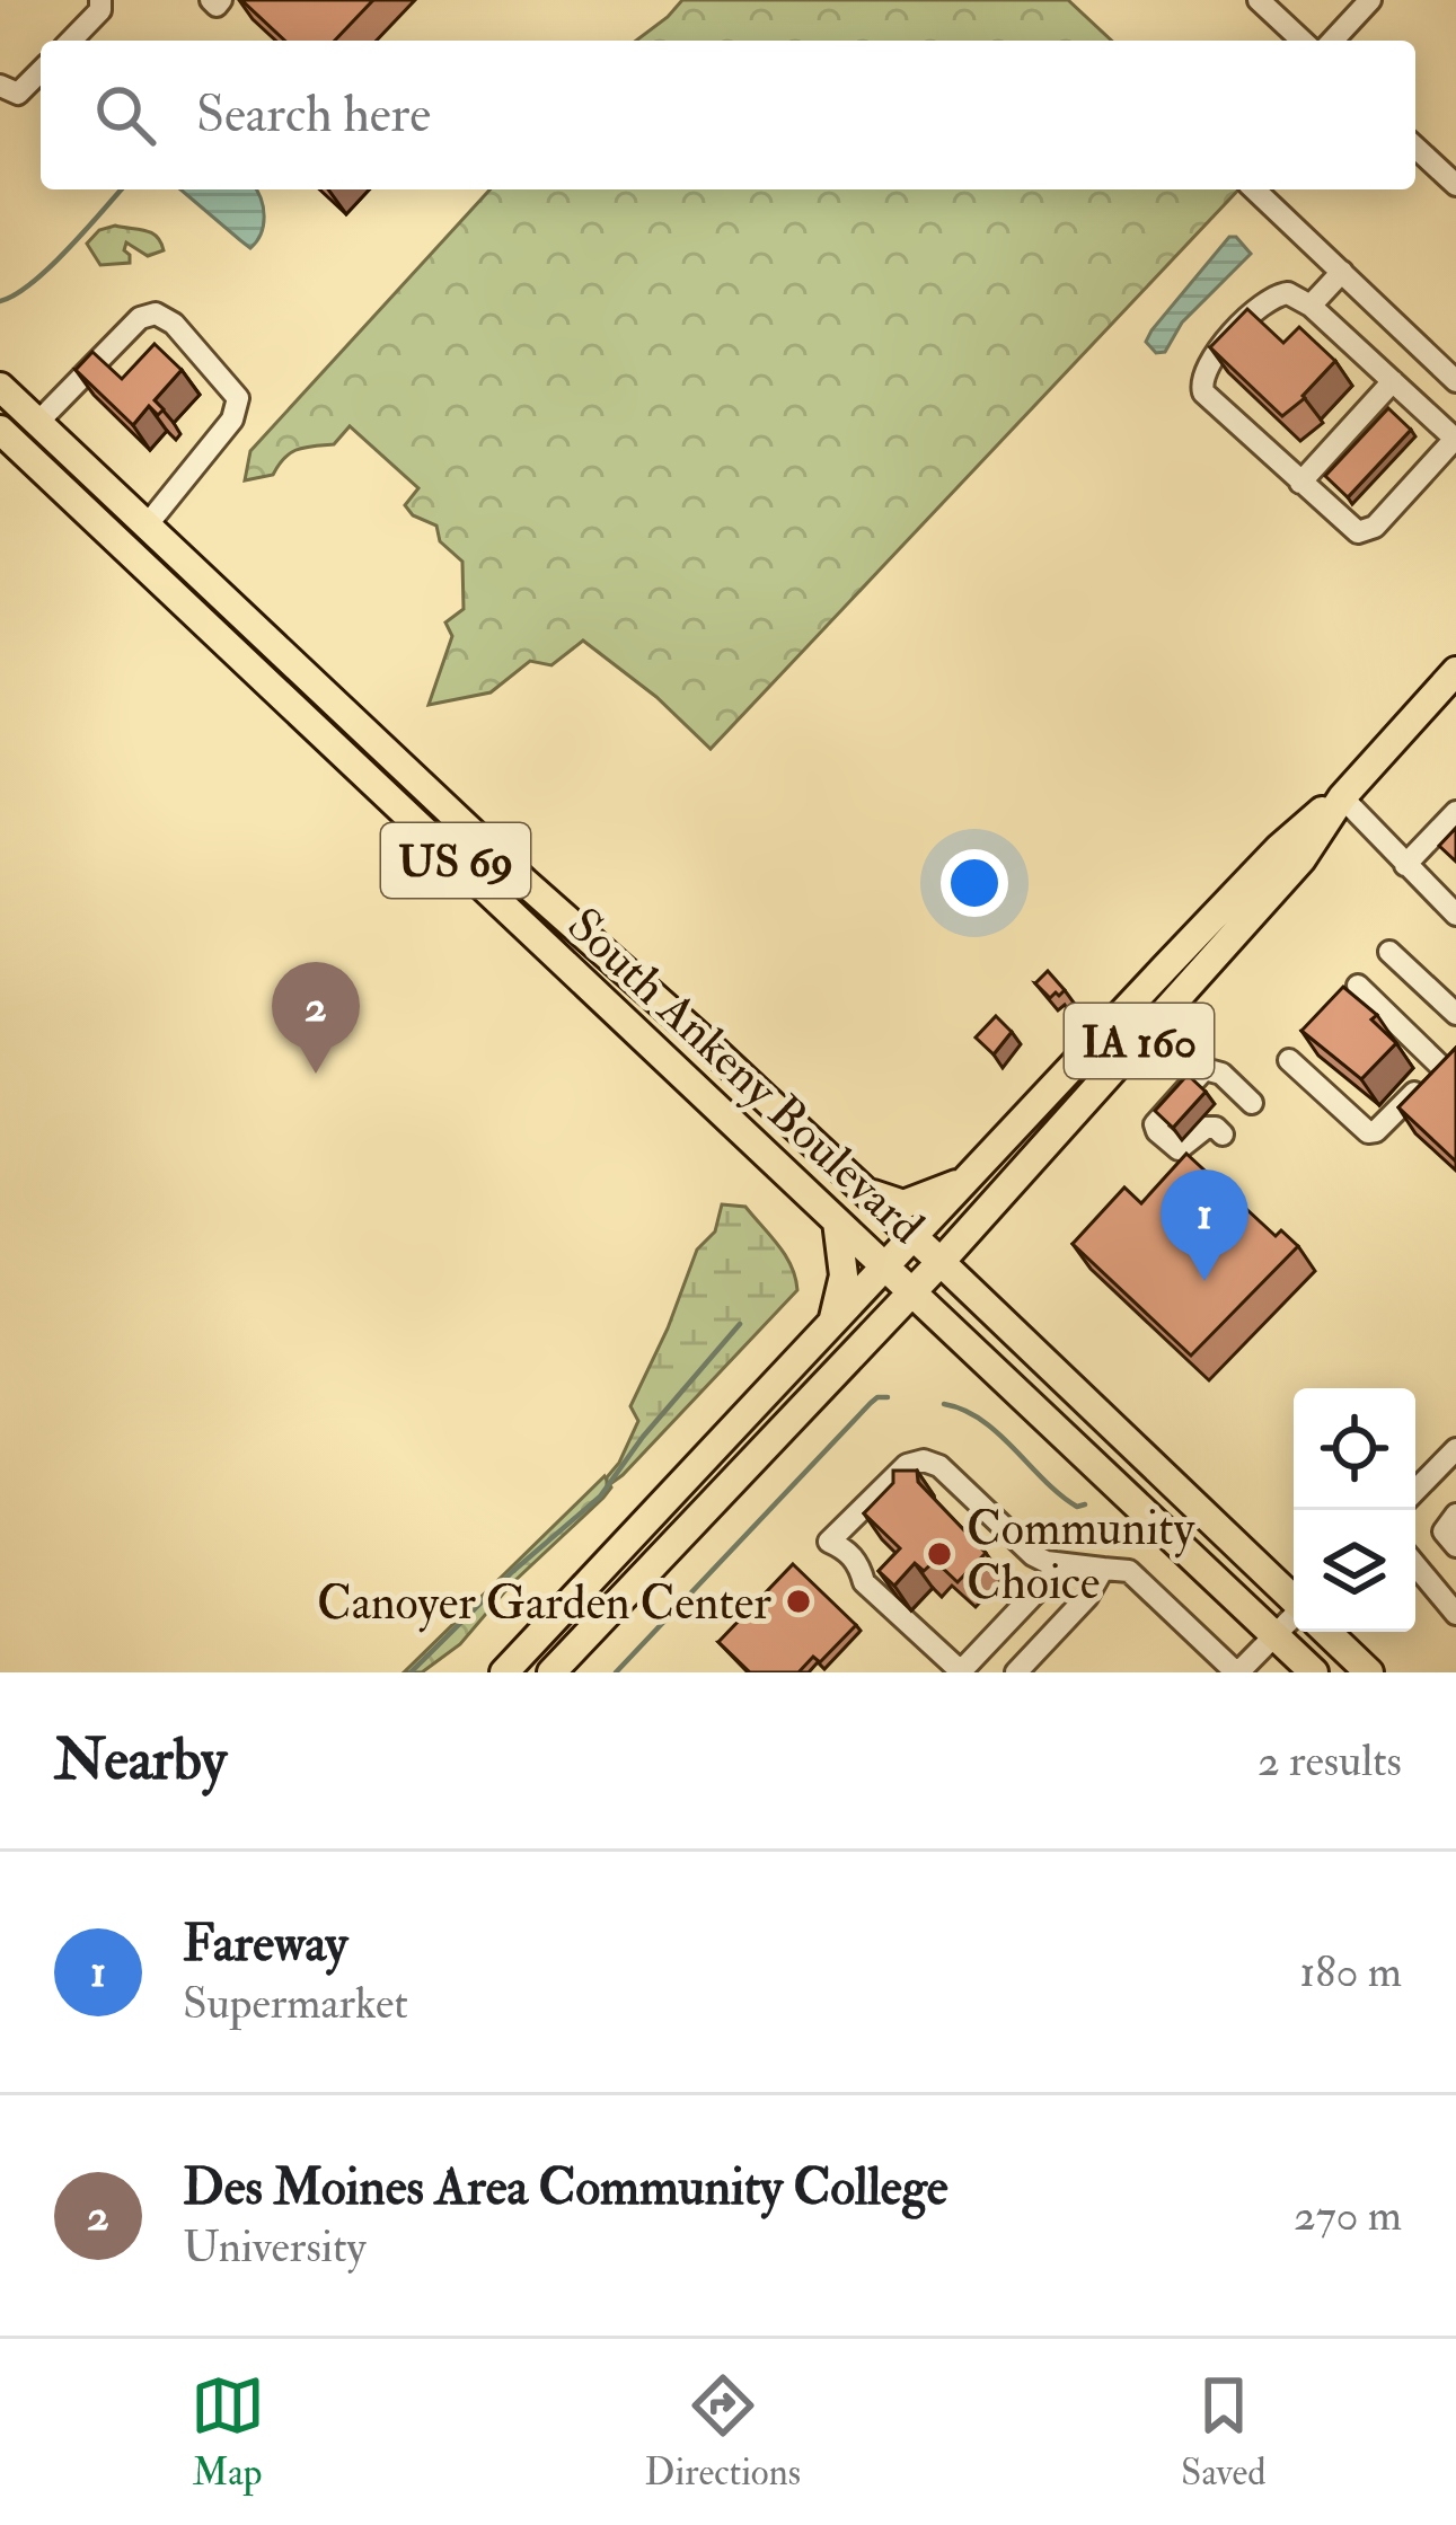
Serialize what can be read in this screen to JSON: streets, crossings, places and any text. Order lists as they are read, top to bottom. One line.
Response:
{"streets":{"main road":["US 69","IA 160","South Ankeny Boulevard"]},"crossings":[["IA 160","South Ankeny Boulevard"]],"places":["Community Choice","Canoyer Garden Center"],"page":{"search":"Search here","pins":["2","1"],"heading":["Nearby","2 results"],"list":[{"mark":"1","name":"Fareway","note":"Supermarket","value":"180 m"},{"mark":"2","name":"Des Moines Area Community College","note":"University","value":"270 m"}],"nav":["Map","Directions","Saved"]}}
